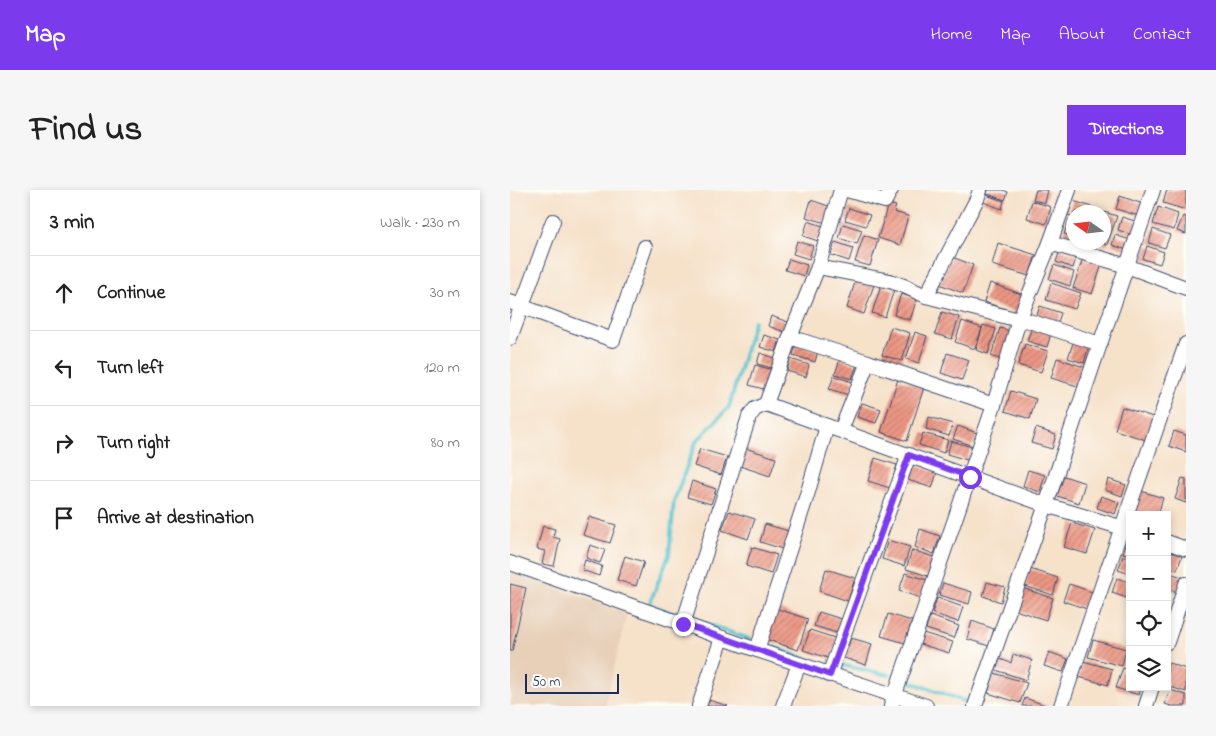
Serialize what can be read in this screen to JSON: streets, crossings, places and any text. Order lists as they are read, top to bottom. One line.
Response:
{"scale_bar":"50 m","north":"left","page":{"header":"Map","nav":["Home","Map","About","Contact"],"title":"Find us","buttons":"Directions","heading":["3 min","Walk · 230 m"],"list":[["Continue","30 m"],["Turn left","120 m"],["Turn right","80 m"],"Arrive at destination"],"map_buttons":["+","−"],"scale":"50 m"}}
